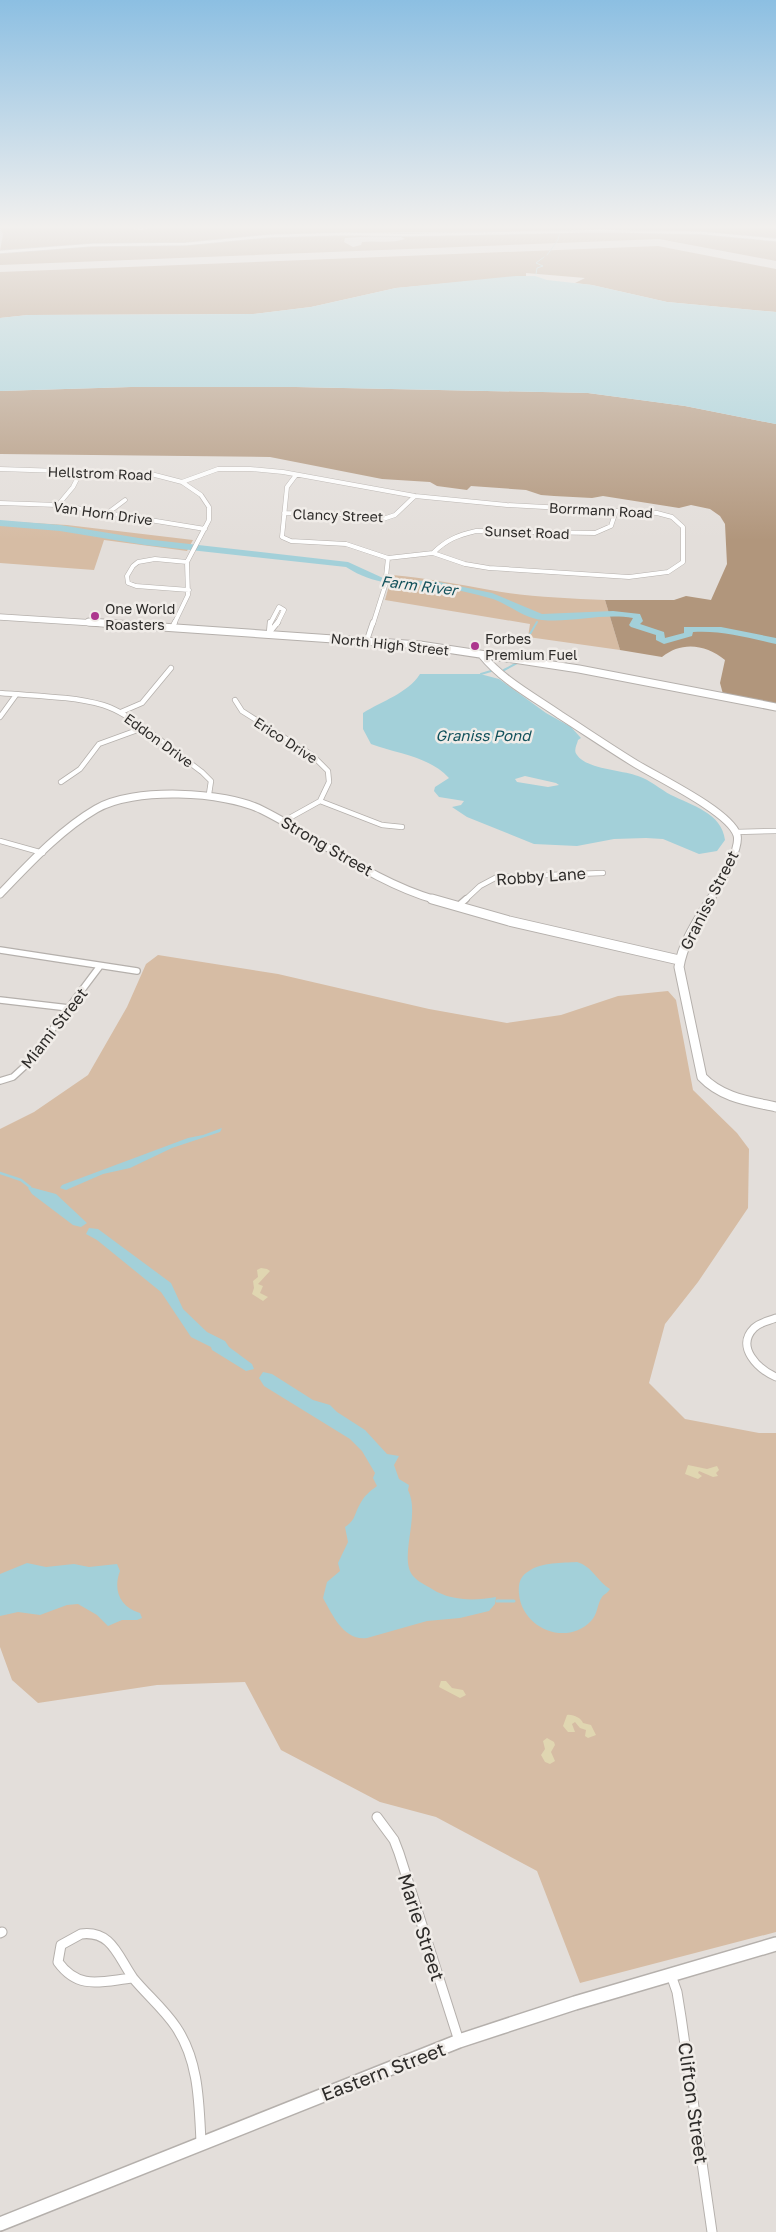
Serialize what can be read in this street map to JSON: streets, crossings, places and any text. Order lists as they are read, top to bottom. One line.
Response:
{"streets":{"street":["Hellstrom Road","Borrmann Road","Van Horn Drive","Clancy Street","Sunset Road","North High Street","Eddon Drive","Erico Drive","Strong Street","Robby Lane","Graniss Street","Miami Street","Marie Street","Eastern Street","Clifton Street"]},"crossings":[["Hellstrom Road","Borrmann Road"],["Hellstrom Road","Van Horn Drive"],["Borrmann Road","Clancy Street"],["Borrmann Road","Sunset Road"],["North High Street","Graniss Street"],["Eddon Drive","Strong Street"],["Strong Street","Robby Lane"],["Strong Street","Graniss Street"],["Marie Street","Eastern Street"],["Eastern Street","Clifton Street"]],"water":["Farm River","Graniss Pond"],"places":["One World Roasters","Forbes Premium Fuel"]}
